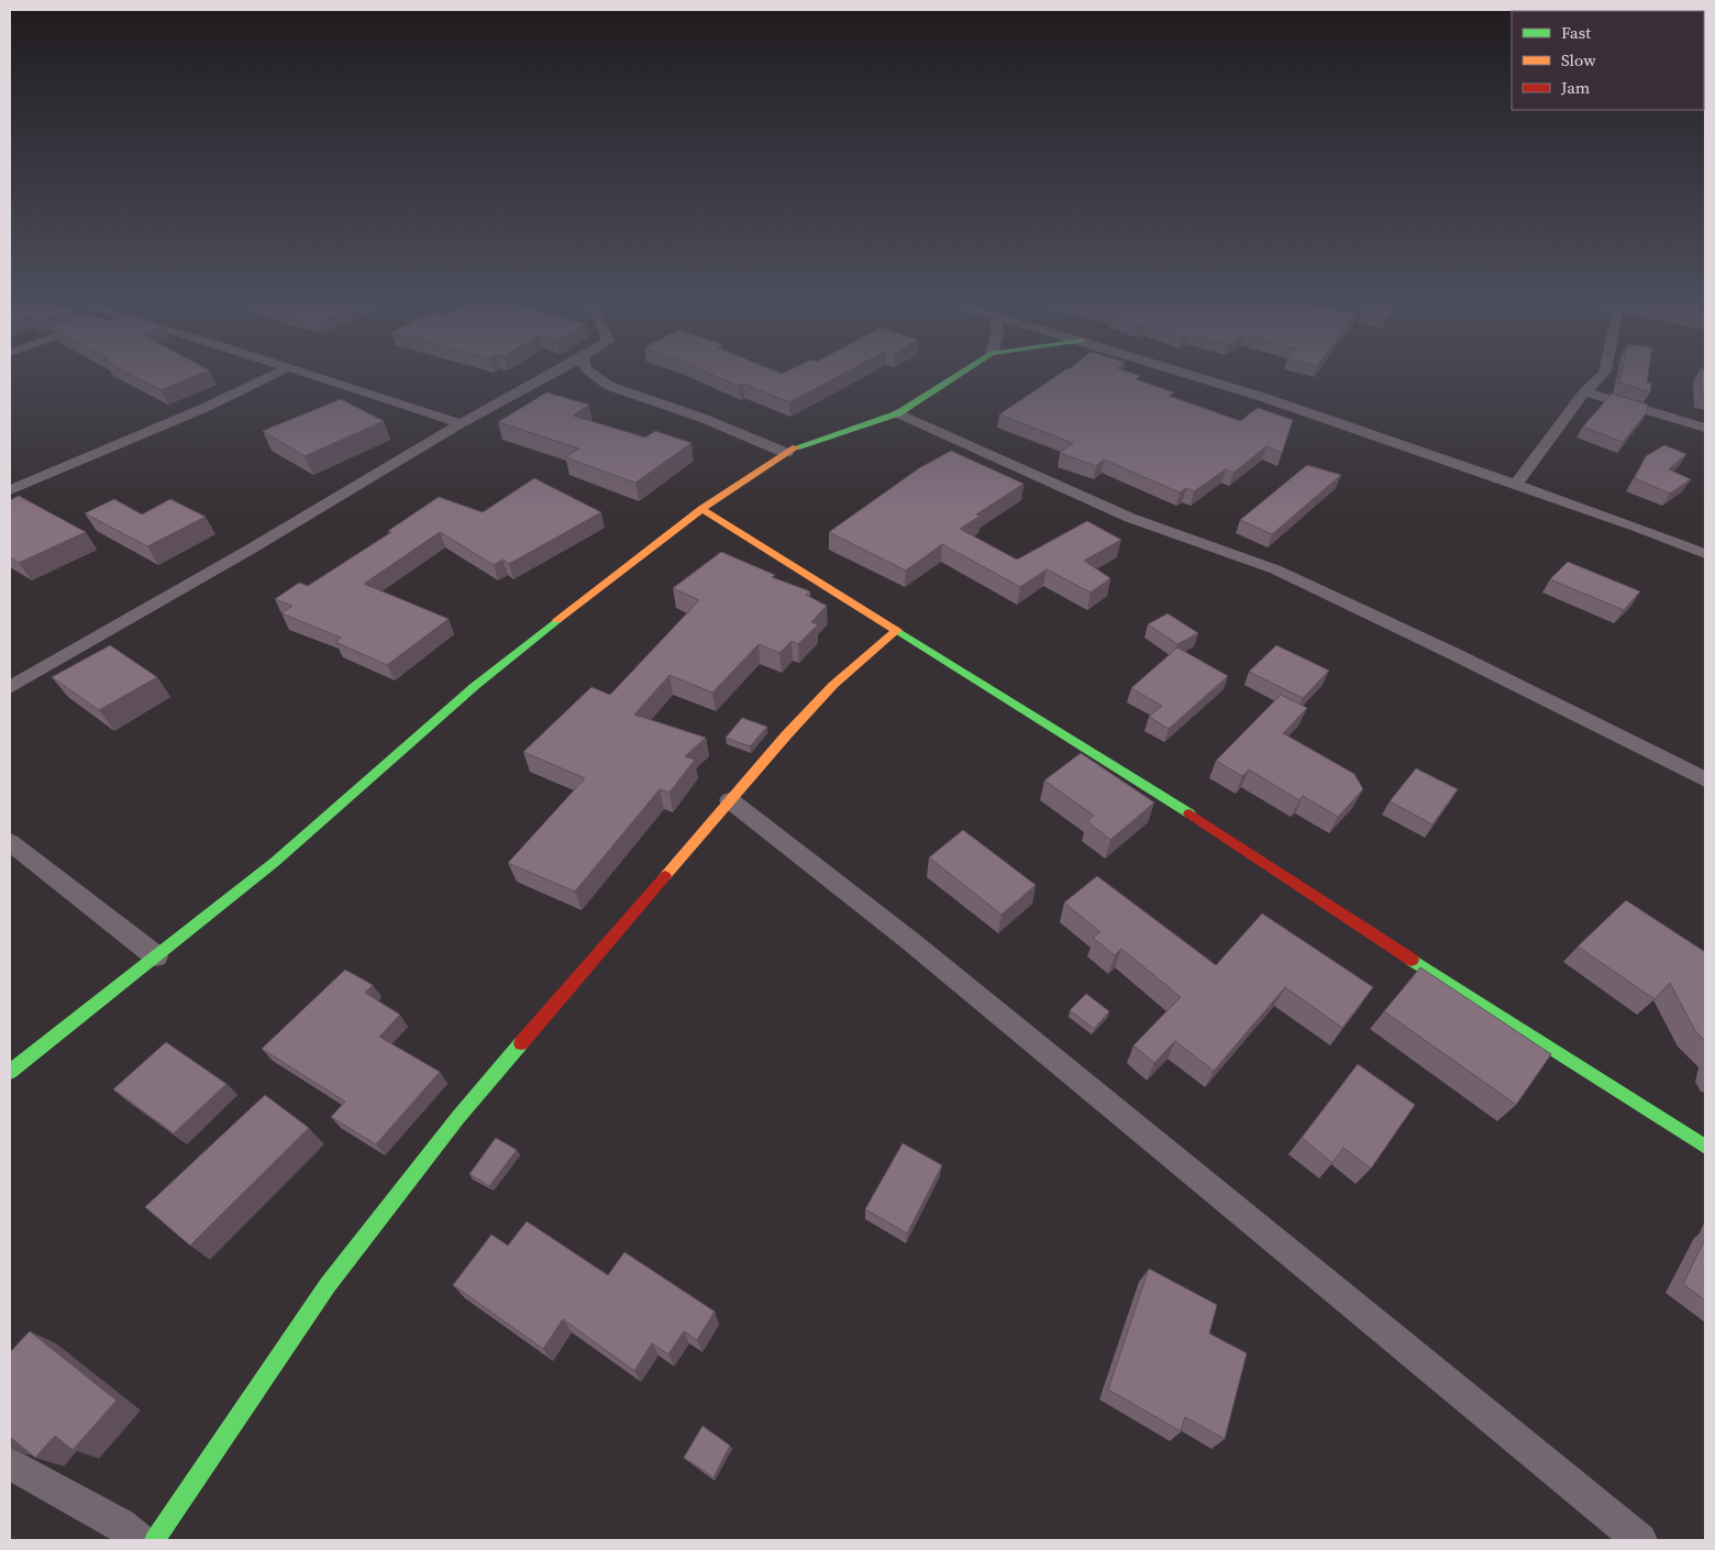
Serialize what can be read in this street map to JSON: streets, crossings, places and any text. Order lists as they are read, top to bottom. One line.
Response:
{"legend":["Fast","Slow","Jam"]}
